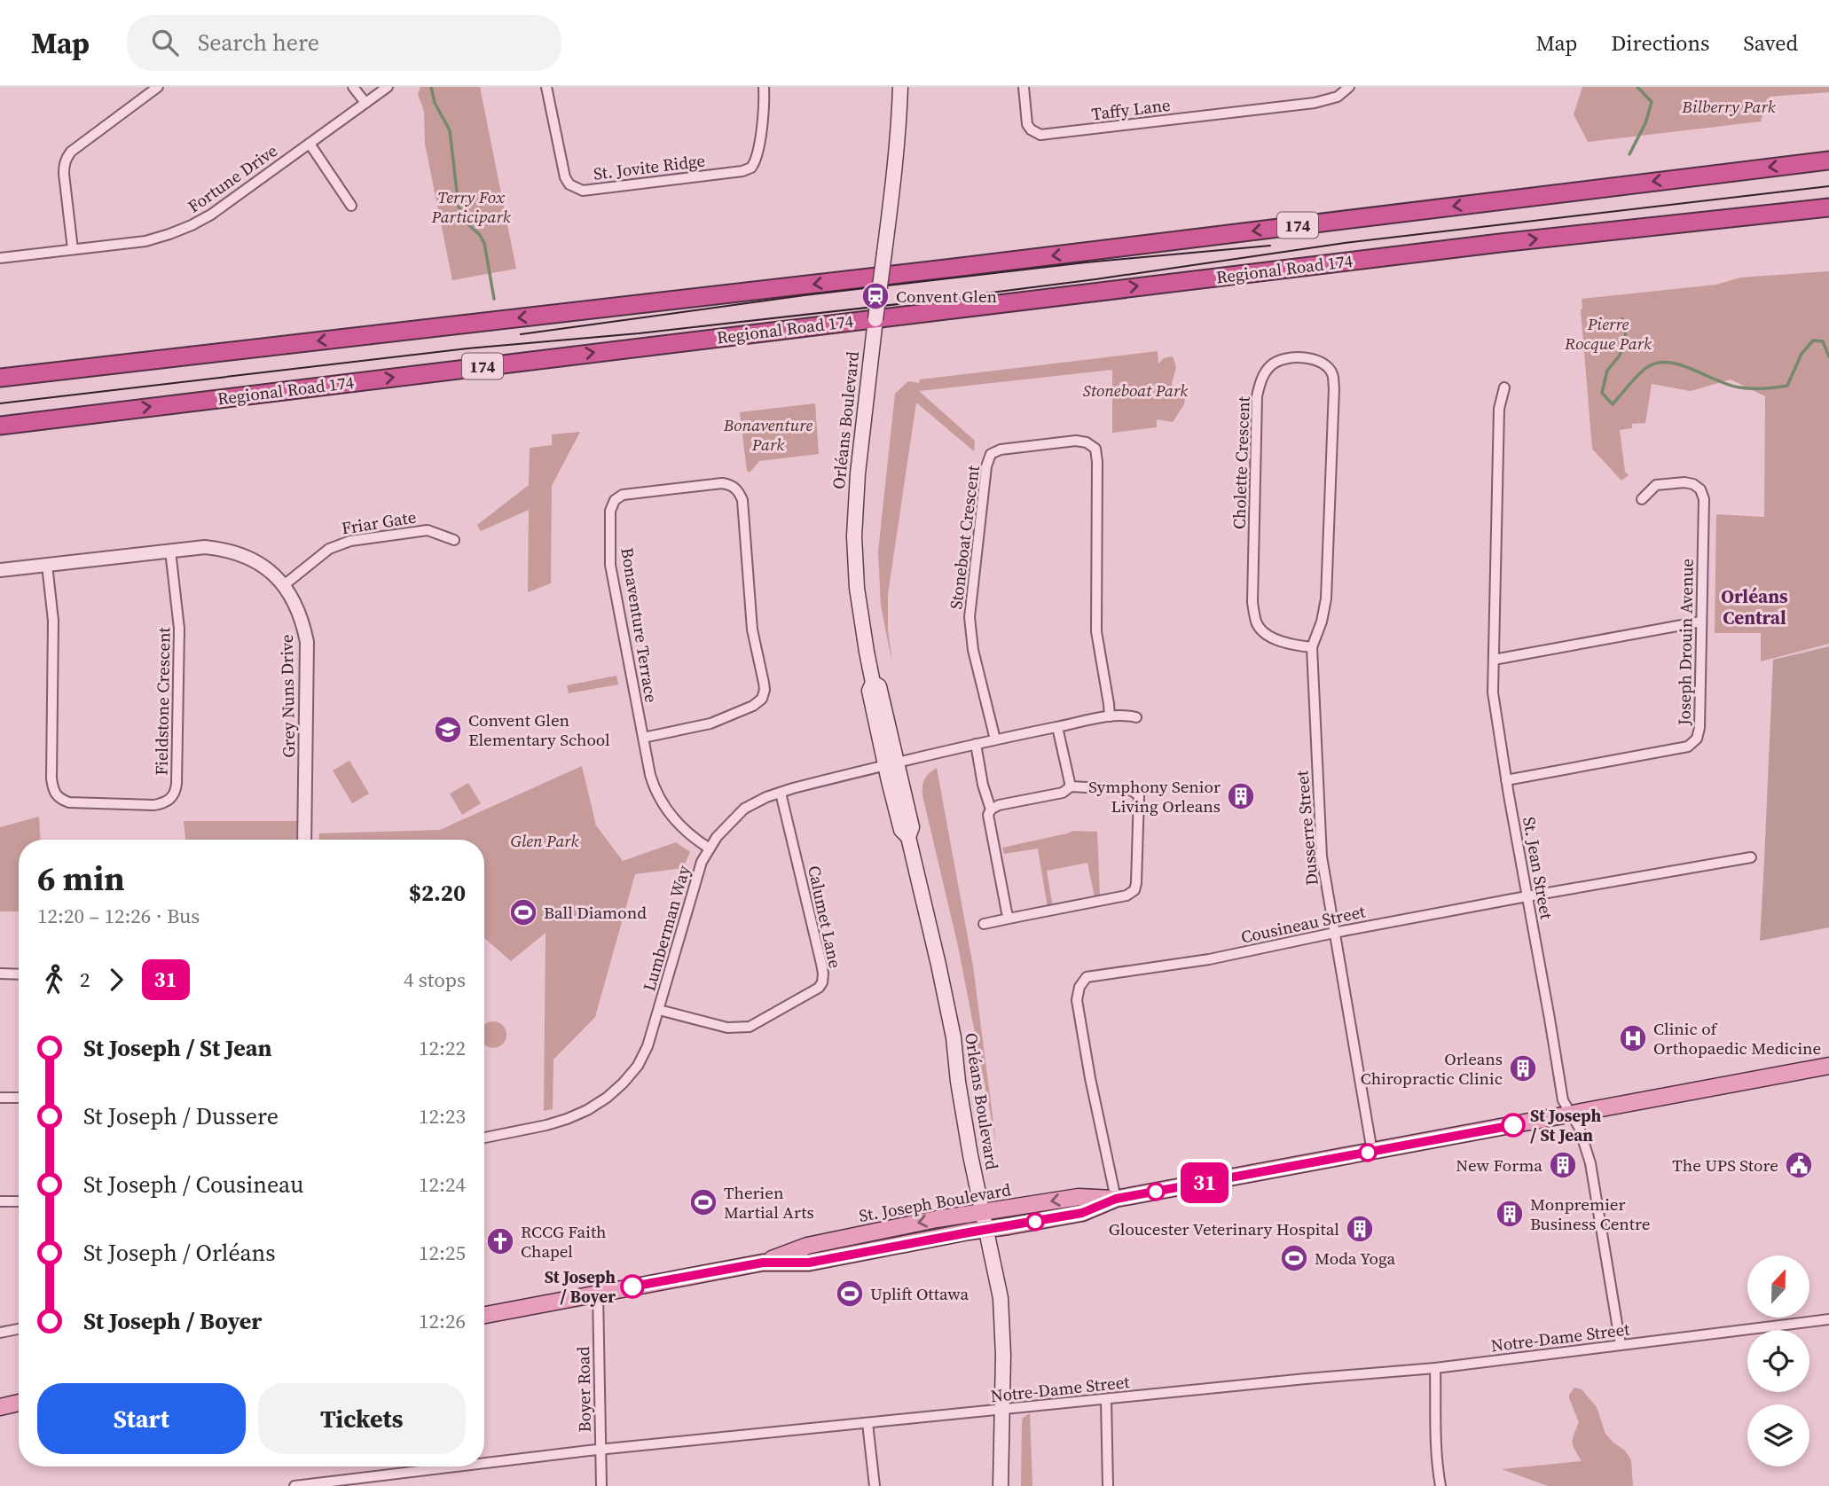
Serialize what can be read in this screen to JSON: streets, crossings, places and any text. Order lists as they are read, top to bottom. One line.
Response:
{"streets":{"highway":["174","Regional Road 174"],"main road":["Orléans Boulevard","St. Joseph Boulevard"],"street":["Taffy Lane","St. Jovite Ridge","Fortune Drive","Cholette Crescent","Friar Gate","Stoneboat Crescent","Bonaventure Terrace","Joseph Drouin Avenue","Grey Nuns Drive","Fieldstone Crescent","Dusserre Street","St. Jean Street","Calumet Lane","Cousineau Street","Lumberman Way","Notre-Dame Street","Boyer Road"]},"crossings":[["Orléans Boulevard","Lumberman Way"],["Orléans Boulevard","St. Joseph Boulevard"],["Orléans Boulevard","Notre-Dame Street"],["Cholette Crescent","Dusserre Street"],["Friar Gate","Grey Nuns Drive"],["Stoneboat Crescent","Lumberman Way"],["Bonaventure Terrace","Lumberman Way"],["Joseph Drouin Avenue","St. Jean Street"],["Grey Nuns Drive","Fieldstone Crescent"],["Dusserre Street","Cousineau Street"],["Dusserre Street","St. Joseph Boulevard"],["St. Jean Street","Cousineau Street"],["St. Jean Street","St. Joseph Boulevard"],["St. Jean Street","Notre-Dame Street"],["Calumet Lane","Lumberman Way"],["Cousineau Street","St. Joseph Boulevard"],["St. Joseph Boulevard","Boyer Road"],["Notre-Dame Street","Boyer Road"]],"districts":["Orléans Central"],"parks":["Bilberry Park","Terry Fox Participark","Pierre Rocque Park","Stoneboat Park","Bonaventure Park","Glen Park"],"places":{"station":["Convent Glen"],"school or university":["Convent Glen Elementary School"],"building":["Symphony Senior Living Orleans","Orleans Chiropractic Clinic","New Forma","Monpremier Business Centre","Gloucester Veterinary Hospital"],"sports":["Ball Diamond","Therien Martial Arts","Moda Yoga","Uplift Ottawa"],"hospital":["Clinic of Orthopaedic Medicine"],"other":["St Joseph / St Jean","St Joseph / Boyer"],"public building":["The UPS Store"],"church":["RCCG Faith Chapel"]},"lines":["bus line 31"],"north":"top","page":{"header":"Map","search":"Search here","nav":["Map","Directions","Saved"],"on_map":"31","heading":["6 min","12:20 – 12:26 · Bus","$2.20"],"legs":["2","31","4 stops"],"list":[{"name":"St Joseph / St Jean","value":"12:22"},{"name":"St Joseph / Dussere","value":"12:23"},{"name":"St Joseph / Cousineau","value":"12:24"},{"name":"St Joseph / Orléans","value":"12:25"},{"name":"St Joseph / Boyer","value":"12:26"}],"buttons":["Start","Tickets"]}}
